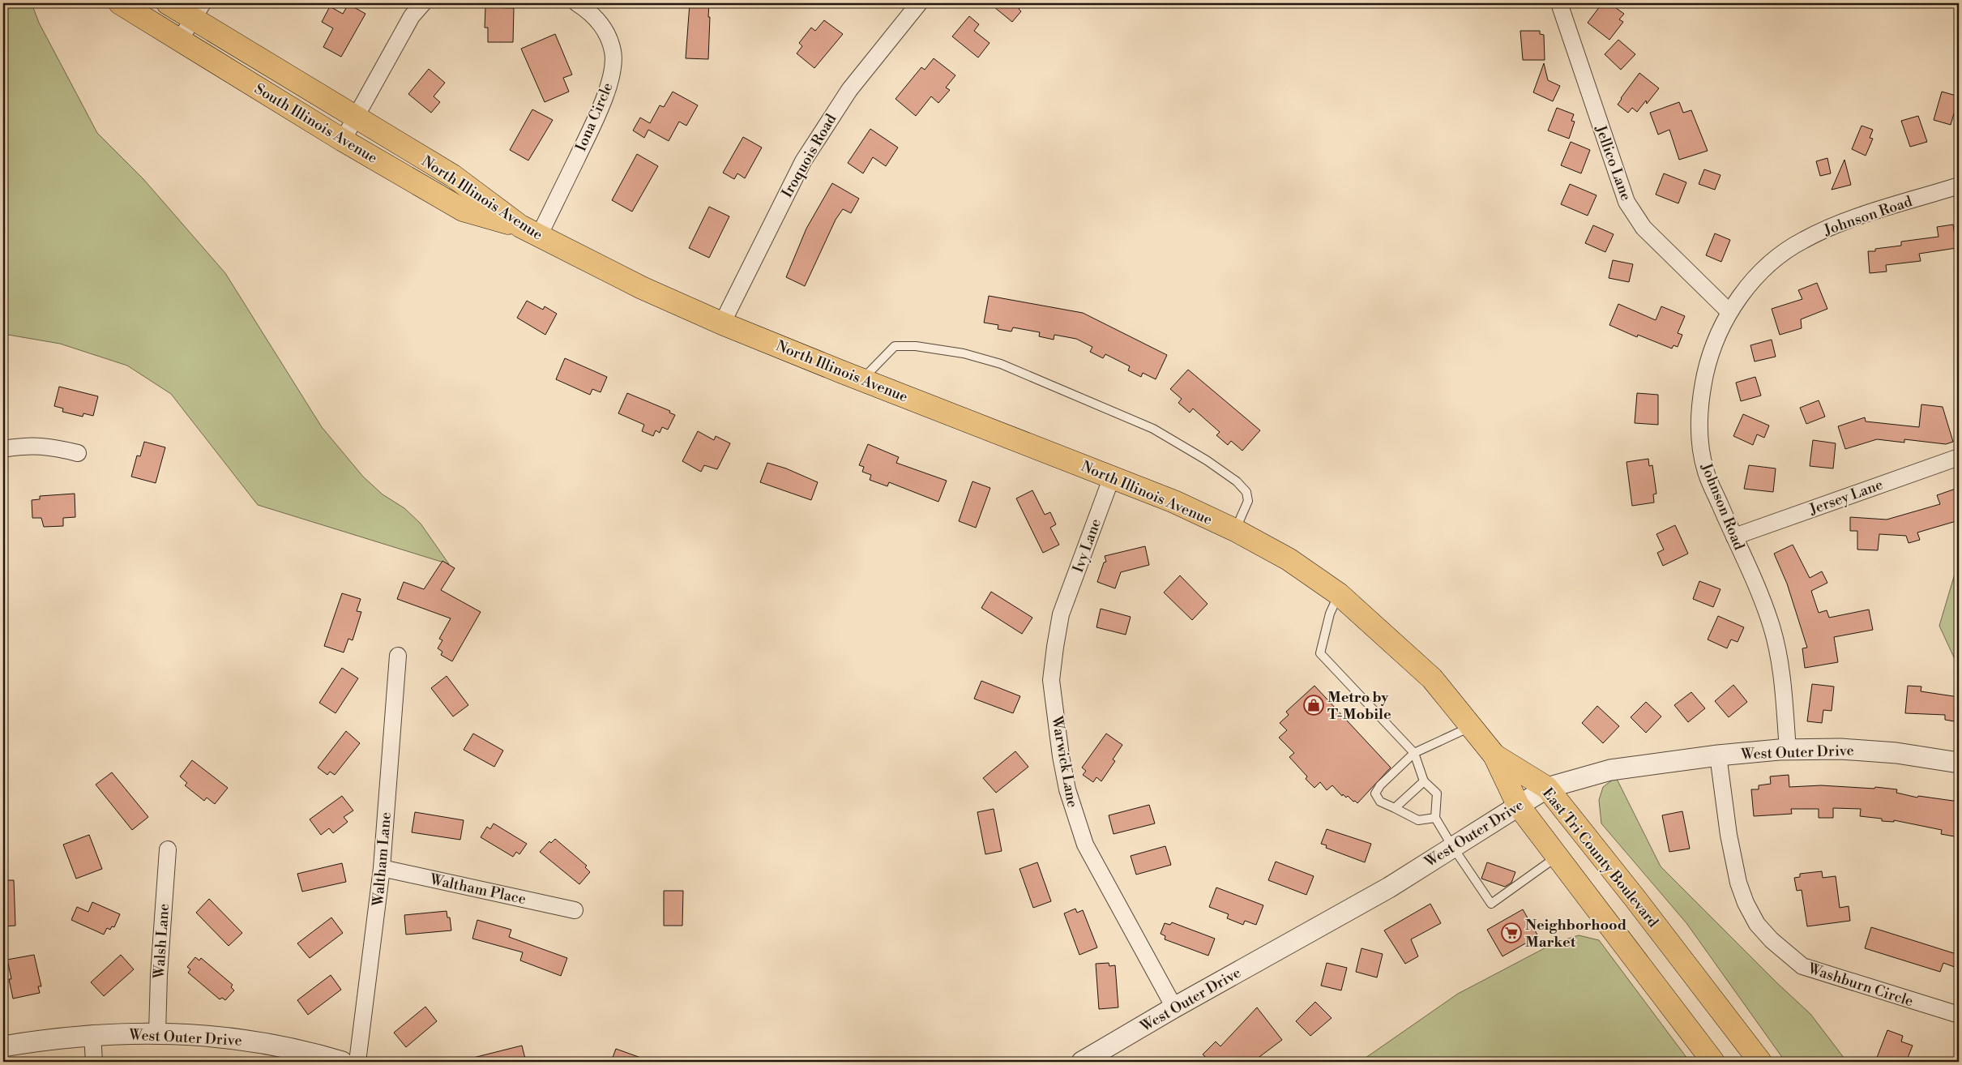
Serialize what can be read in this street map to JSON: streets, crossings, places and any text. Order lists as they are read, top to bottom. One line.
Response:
{"streets":{"highway":["South Illinois Avenue","North Illinois Avenue","East Tri County Boulevard"],"street":["Iona Circle","Iroquois Road","Jellico Lane","Johnson Road","Jersey Lane","Ivy Lane","West Outer Drive","Warwick Lane","Waltham Lane","Waltham Place","Walsh Lane","Washburn Circle"]},"crossings":[["Iona Circle","South Illinois Avenue"],["Iona Circle","North Illinois Avenue"],["South Illinois Avenue","North Illinois Avenue"],["Iroquois Road","North Illinois Avenue"],["Jellico Lane","Johnson Road"],["North Illinois Avenue","Ivy Lane"],["North Illinois Avenue","East Tri County Boulevard"],["Johnson Road","Jersey Lane"],["Johnson Road","West Outer Drive"],["Ivy Lane","Warwick Lane"],["West Outer Drive","Warwick Lane"],["West Outer Drive","East Tri County Boulevard"],["West Outer Drive","Walsh Lane"],["West Outer Drive","Washburn Circle"],["Waltham Lane","Waltham Place"]],"places":{"shop":["Metro by T-Mobile"],"supermarket":["Neighborhood Market"]}}
